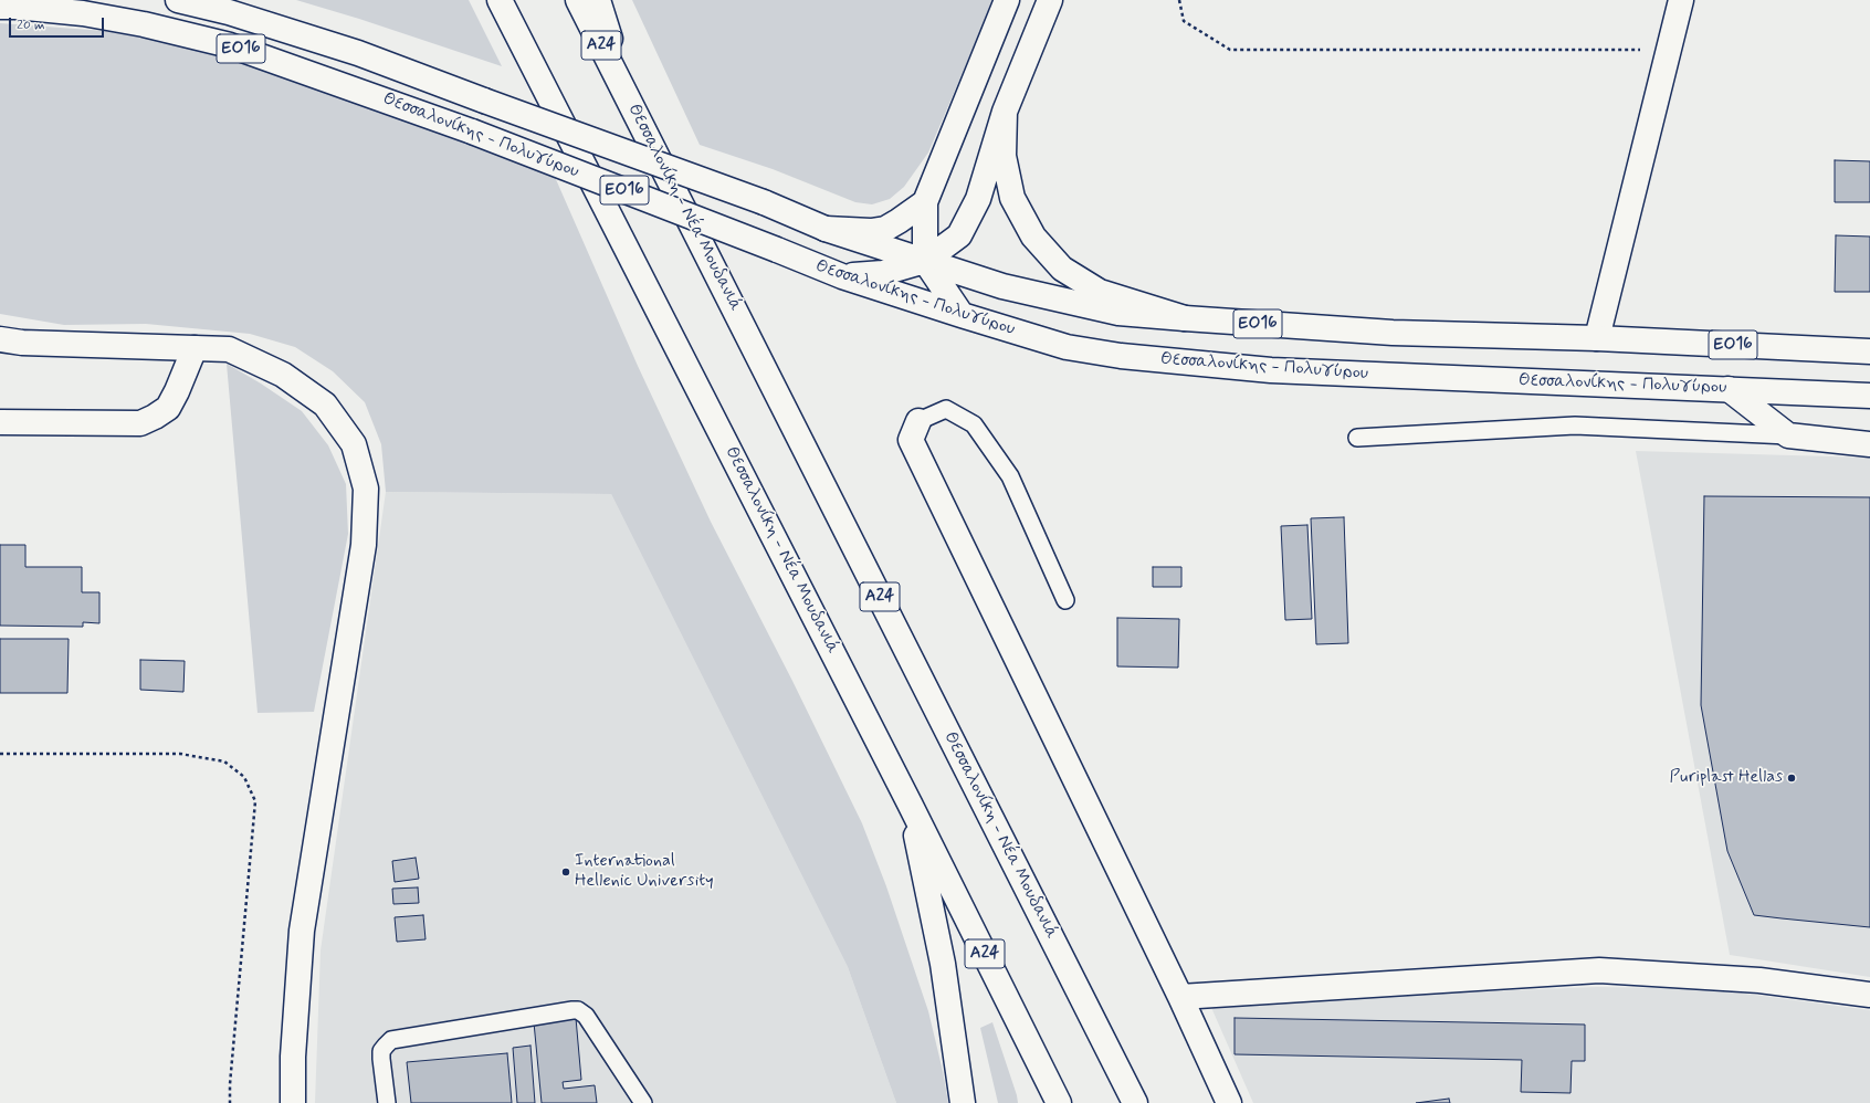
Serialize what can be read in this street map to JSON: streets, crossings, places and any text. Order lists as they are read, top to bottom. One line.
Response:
{"streets":{"main road":["Α24","ΕΟ16","Θεσσαλονίκης - Πολυγύρου","Θεσσαλονίκη - Νέα Μουδανιά"]},"places":["Puriplast Hellas","International Hellenic University"],"scale_bar":"20 m"}
